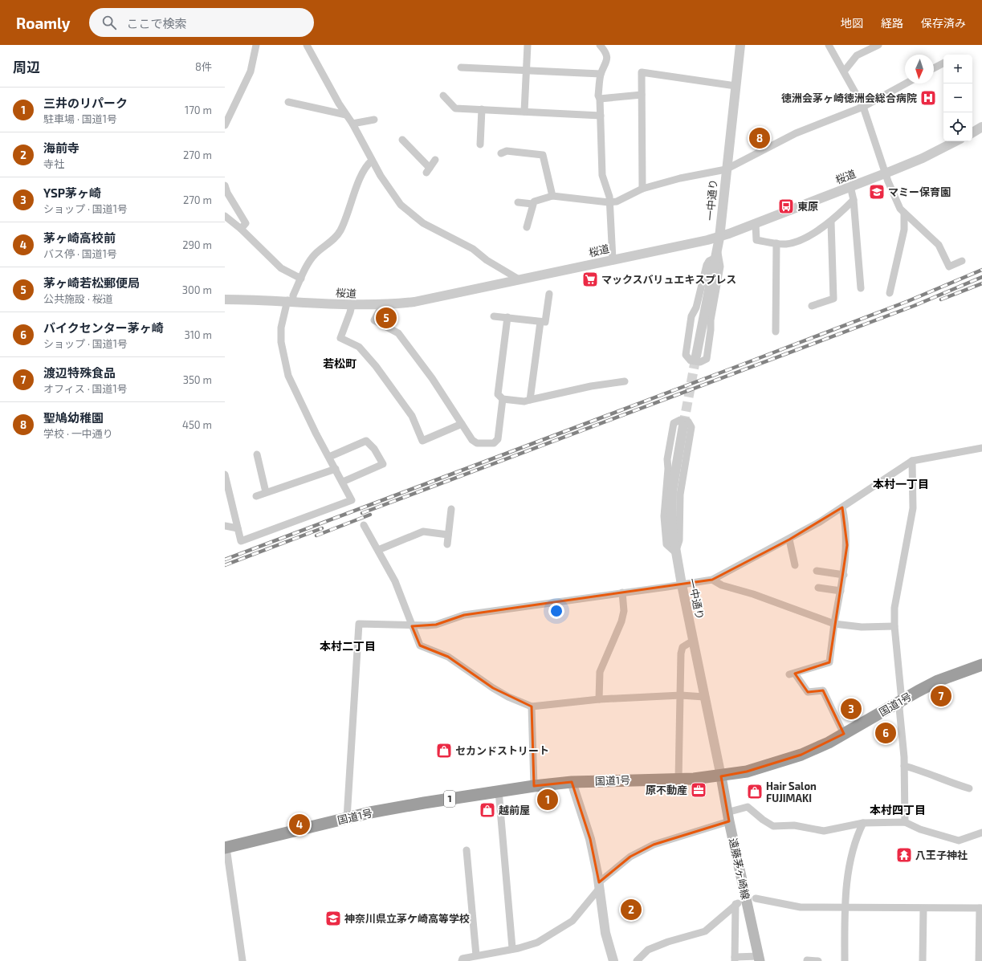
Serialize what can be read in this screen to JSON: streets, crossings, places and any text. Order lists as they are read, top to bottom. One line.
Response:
{"streets":{"highway":["国道1号","1"],"main road":["遠藤茅ヶ崎線"],"street":["桜道","一中通り"]},"crossings":[["桜道","一中通り"],["一中通り","国道1号"],["一中通り","遠藤茅ヶ崎線"],["国道1号","遠藤茅ヶ崎線"]],"districts":["若松町","本村一丁目","本村二丁目","本村四丁目"],"places":{"hospital":["徳洲会茅ヶ崎徳洲会総合病院"],"school or university":["マミー保育園","神奈川県立茅ケ崎高等学校"],"bus stop":["東原"],"supermarket":["マックスバリュエキスプレス"],"shop":["セカンドストリート","Hair Salon FUJIMAKI","越前屋"],"office":["原不動産"],"temple":["八王子神社"]},"north":"bottom","page":{"header":"Roamly","search":"ここで検索","nav":["地図","経路","保存済み"],"heading":["周辺","8件"],"map_buttons":["+","−"],"list":[{"mark":"1","name":"三井のリパーク","note":"駐車場 · 国道1号","value":"170 m"},{"mark":"2","name":"海前寺","note":"寺社","value":"270 m"},{"mark":"3","name":"YSP茅ヶ崎","note":"ショップ · 国道1号","value":"270 m"},{"mark":"4","name":"茅ヶ崎高校前","note":"バス停 · 国道1号","value":"290 m"},{"mark":"5","name":"茅ヶ崎若松郵便局","note":"公共施設 · 桜道","value":"300 m"},{"mark":"6","name":"バイクセンター茅ヶ崎","note":"ショップ · 国道1号","value":"310 m"},{"mark":"7","name":"渡辺特殊食品","note":"オフィス · 国道1号","value":"350 m"},{"mark":"8","name":"聖鳩幼稚園","note":"学校 · 一中通り","value":"450 m"}],"pins":["8","5","7","3","6","1","4","2"]}}
